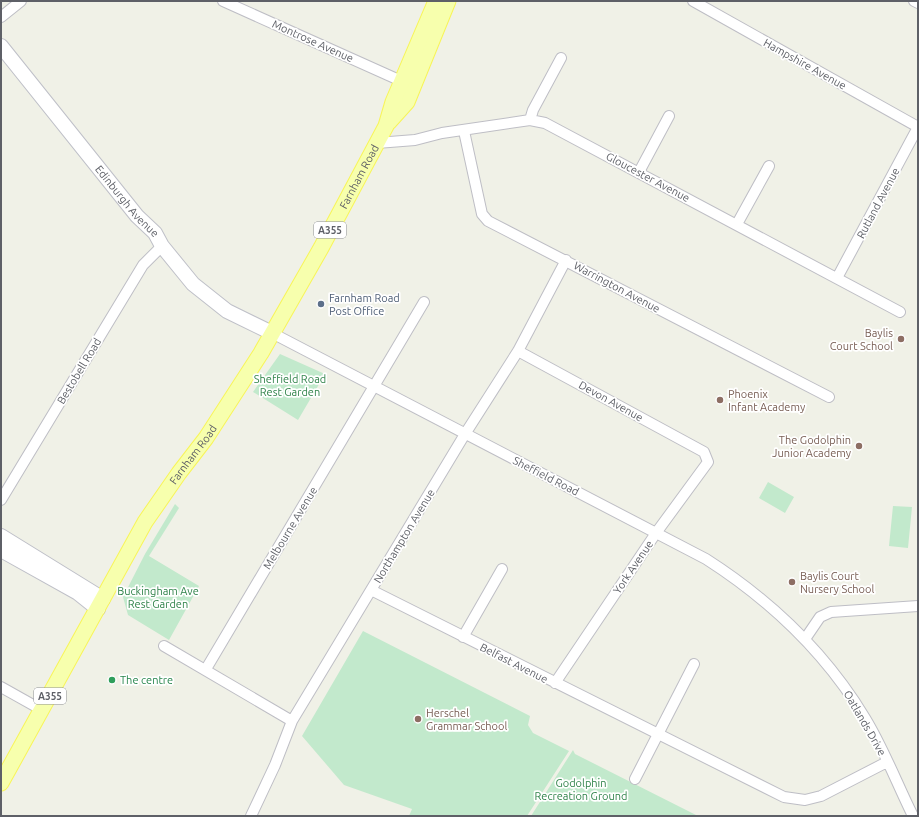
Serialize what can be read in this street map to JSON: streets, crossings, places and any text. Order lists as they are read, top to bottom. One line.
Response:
{"streets":{"main road":["Farnham Road","A355"],"street":["Montrose Avenue","Hampshire Avenue","Gloucester Avenue","Edinburgh Avenue","Rutland Avenue","Warrington Avenue","Bestobell Road","Devon Avenue","Sheffield Road","Melbourne Avenue","Northampton Avenue","York Avenue","Belfast Avenue","Oatlands Drive"]},"crossings":[["Montrose Avenue","Farnham Road"],["Hampshire Avenue","Rutland Avenue"],["Farnham Road","Gloucester Avenue"],["Farnham Road","Edinburgh Avenue"],["Farnham Road","Sheffield Road"],["Gloucester Avenue","Rutland Avenue"],["Gloucester Avenue","Warrington Avenue"],["Edinburgh Avenue","Bestobell Road"],["Edinburgh Avenue","Sheffield Road"],["Warrington Avenue","Northampton Avenue"],["Devon Avenue","Northampton Avenue"],["Devon Avenue","York Avenue"],["Sheffield Road","Melbourne Avenue"],["Sheffield Road","Northampton Avenue"],["Sheffield Road","York Avenue"],["Sheffield Road","Oatlands Drive"],["Northampton Avenue","Belfast Avenue"],["York Avenue","Belfast Avenue"],["Belfast Avenue","Oatlands Drive"]],"parks":["Sheffield Road Rest Garden","Buckingham Ave Rest Garden","Godolphin Recreation Ground"],"places":["Farnham Road Post Office","Baylis Court School","Phoenix Infant Academy","The Godolphin Junior Academy","Baylis Court Nursery School","The centre","Herschel Grammar School"]}
